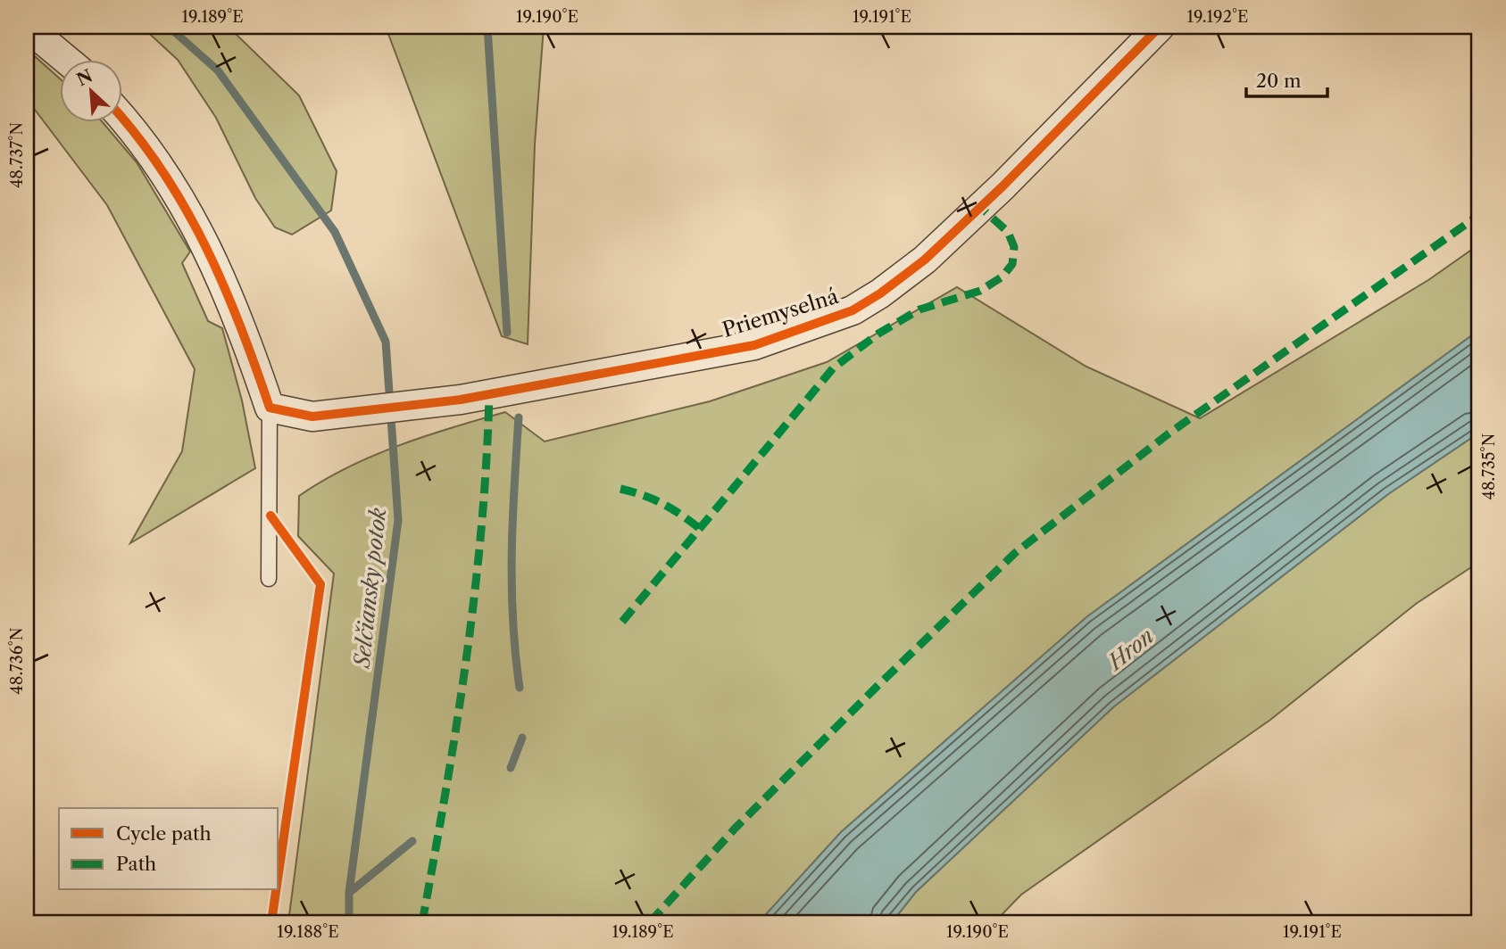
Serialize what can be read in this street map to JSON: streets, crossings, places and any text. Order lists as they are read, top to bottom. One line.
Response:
{"streets":{"street":["Priemyselná"]},"water":["Selčiansky potok","Hron"],"legend":["Cycle path","Path"],"scale_bar":"20 m","north":"top left","coordinates":["19.189°E","19.190°E","19.191°E","19.192°E","48.737°N","48.735°N","48.736°N","19.188°E"]}
